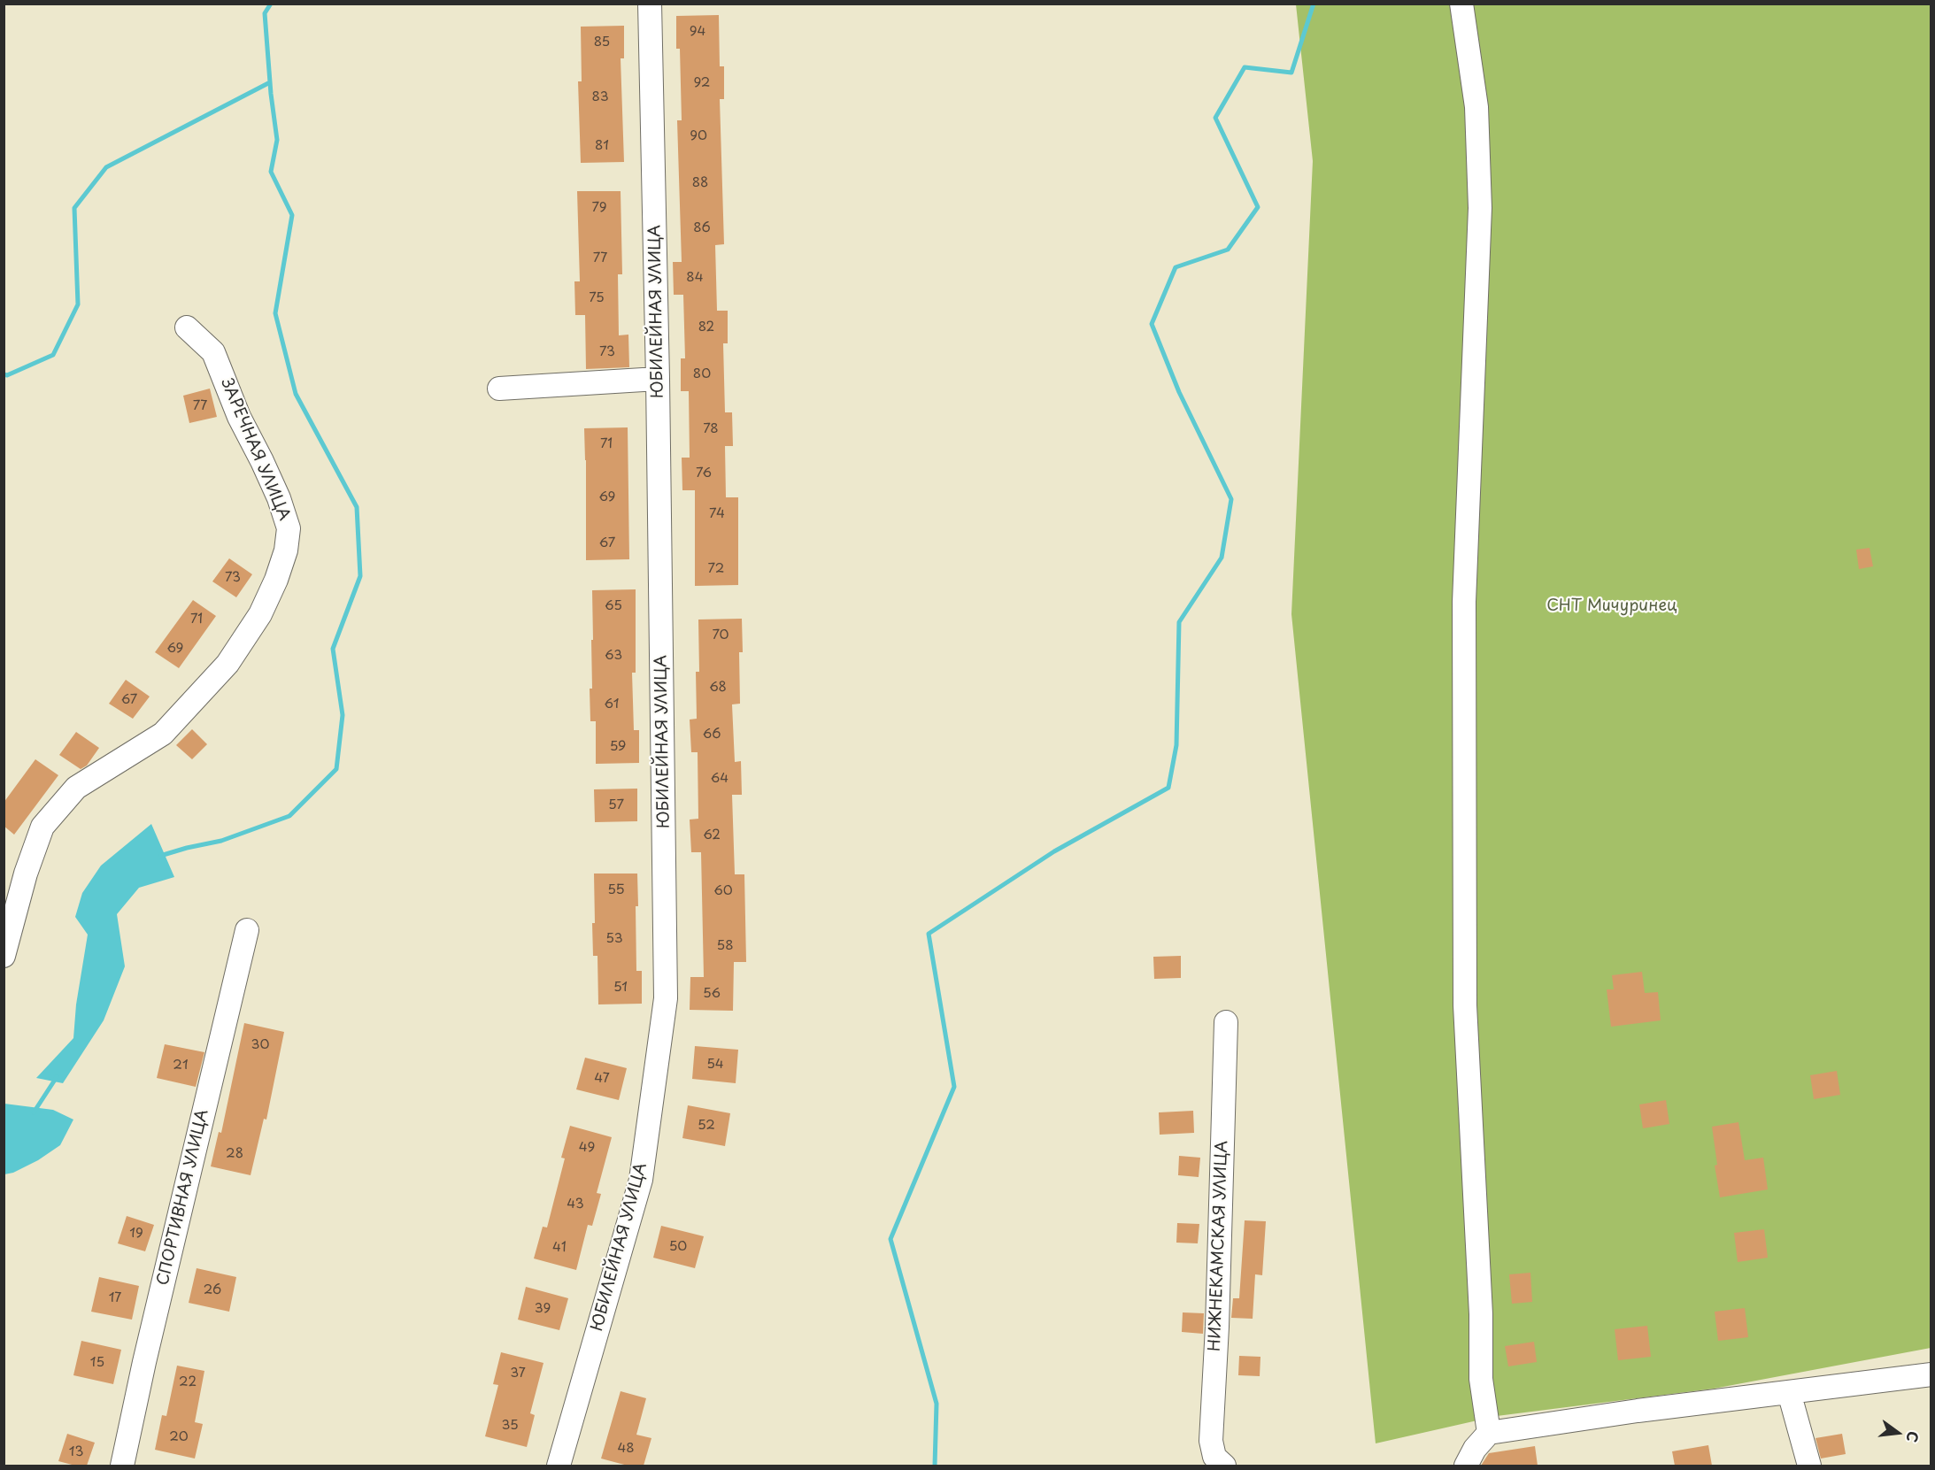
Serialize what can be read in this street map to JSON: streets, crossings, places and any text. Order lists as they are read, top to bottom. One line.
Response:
{"streets":{"street":["ЮБИЛЕЙНАЯ УЛИЦА","ЗАРЕЧНАЯ УЛИЦА","СПОРТИВНАЯ УЛИЦА","НИЖНЕКАМСКАЯ УЛИЦА"]},"parks":["СНТ Мичуринец"],"house_numbers":["94","85","92","83","90","81","88","79","86","77","84","75","82","73","80","77","78","71","76","69","74","67","72","73","65","71","70","69","63","68","67","61","66","59","64","57","62","55","60","53","58","51","56","30","54","21","47","52","49","28","43","19","50","41","26","17","39","15","37","22","35","20","48","13"],"north":"right"}
